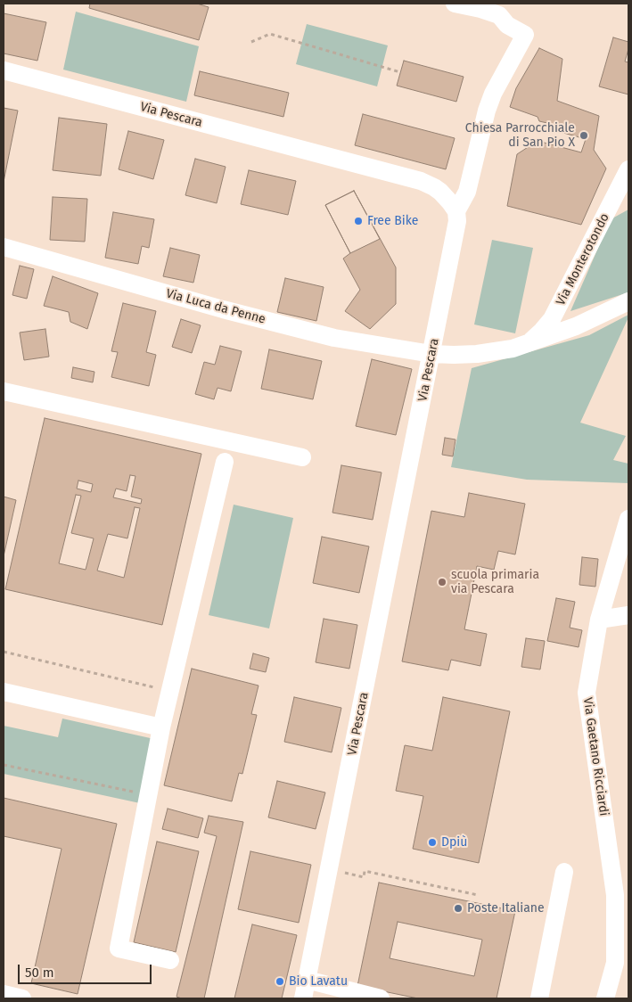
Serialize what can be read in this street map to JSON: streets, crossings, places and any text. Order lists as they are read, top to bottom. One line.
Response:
{"streets":{"street":["Via Pescara","Via Monterotondo","Via Luca da Penne","Via Gaetano Ricciardi"]},"crossings":[["Via Pescara","Via Luca da Penne"],["Via Monterotondo","Via Luca da Penne"]],"places":["Chiesa Parrocchiale di San Pio X","Free Bike","scuola primaria via Pescara","Dpiù","Poste Italiane","Bio Lavatu"],"scale_bar":"50 m"}
